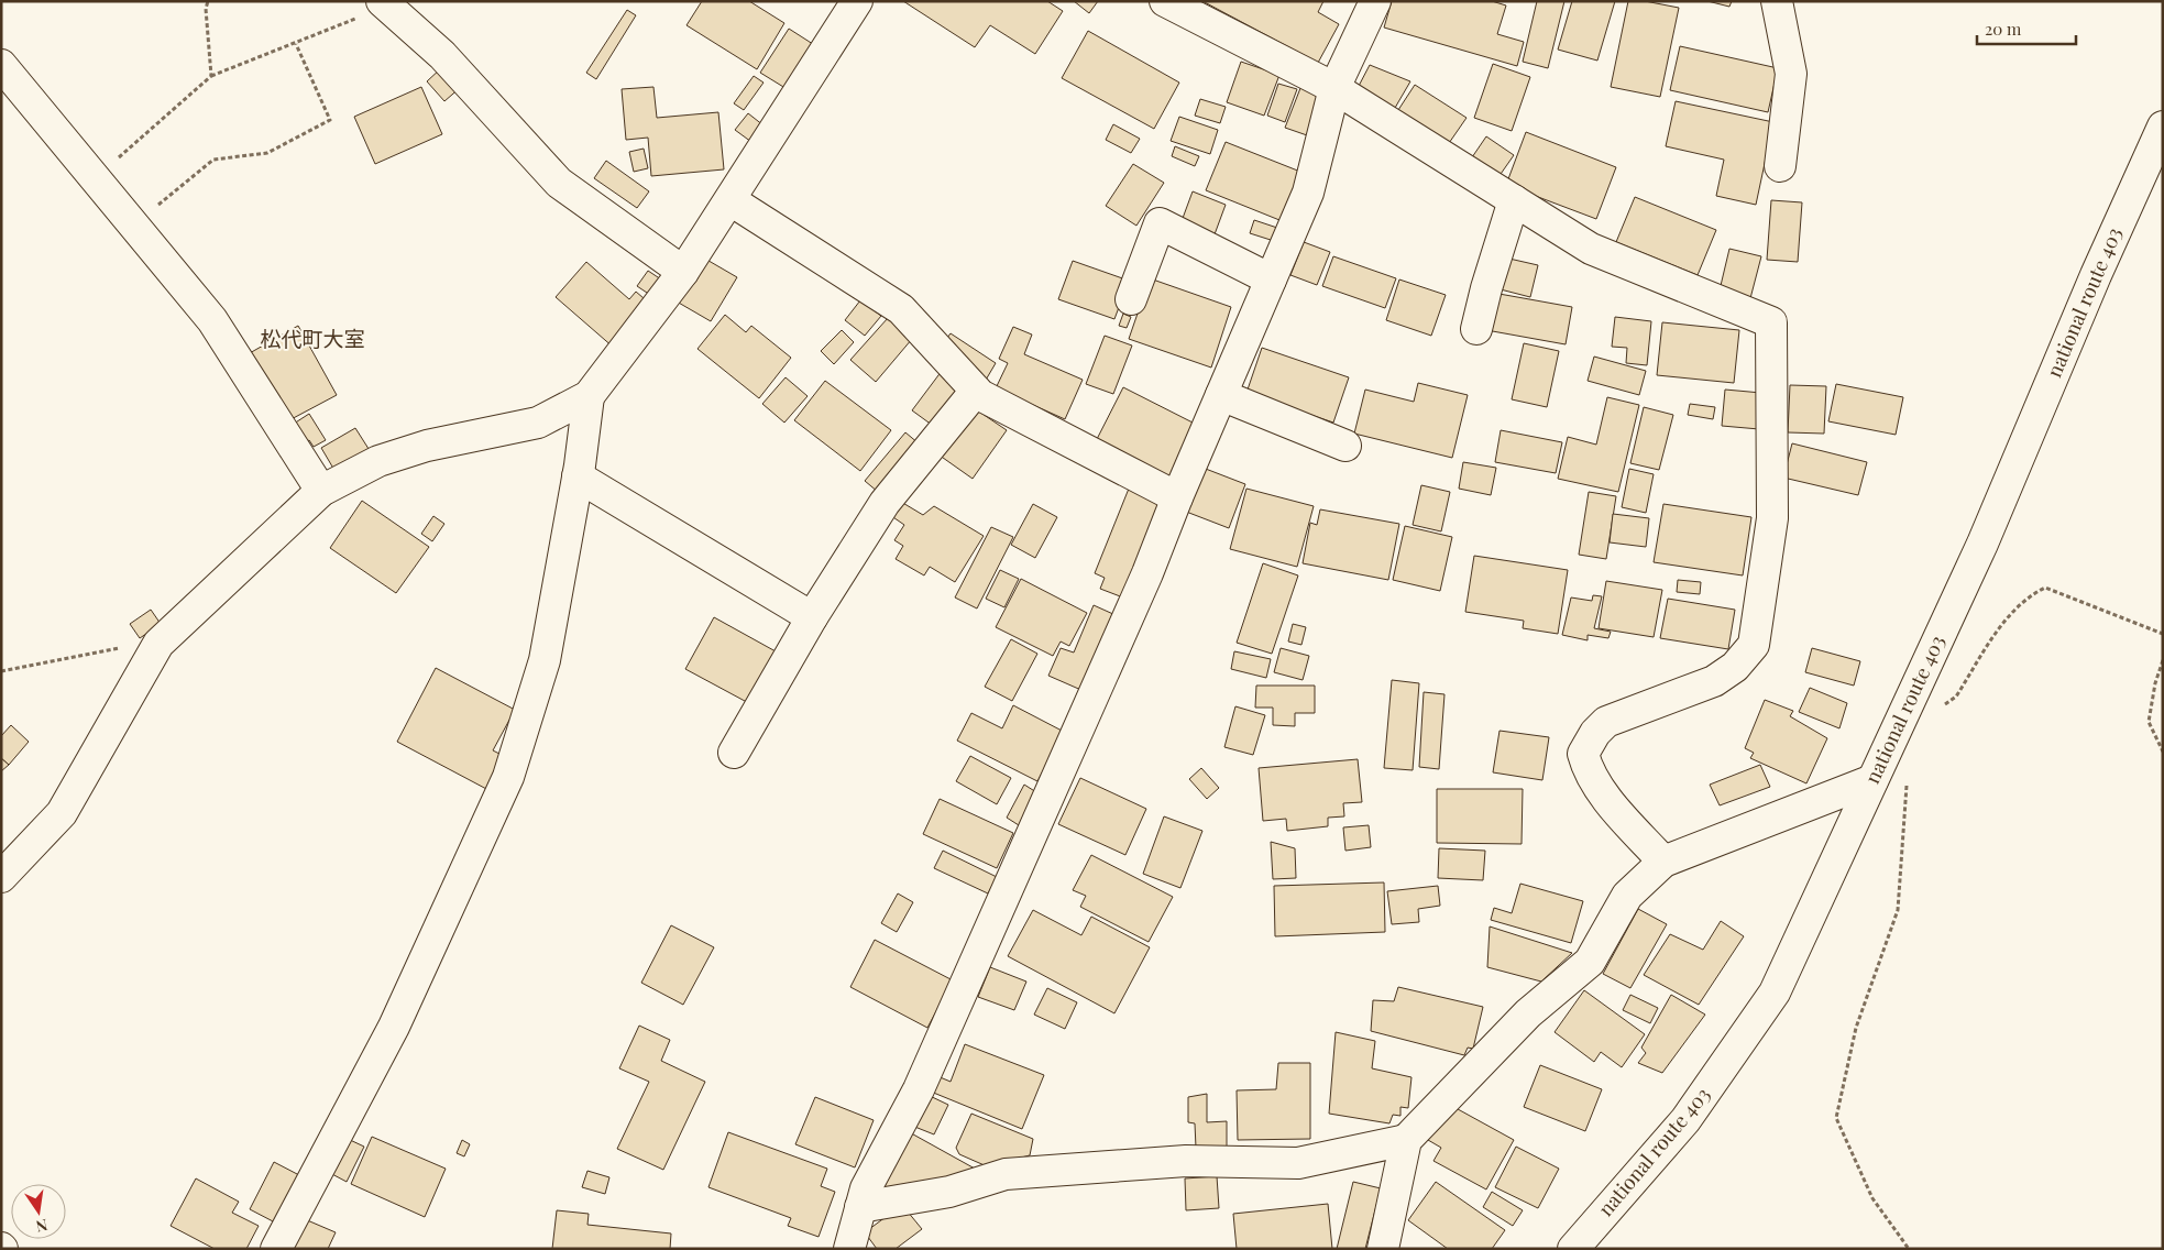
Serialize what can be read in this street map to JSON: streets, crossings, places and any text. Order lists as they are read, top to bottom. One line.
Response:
{"streets":{"main road":["national route 403"]},"districts":["松代町大室"],"scale_bar":"20 m","north":"bottom"}
